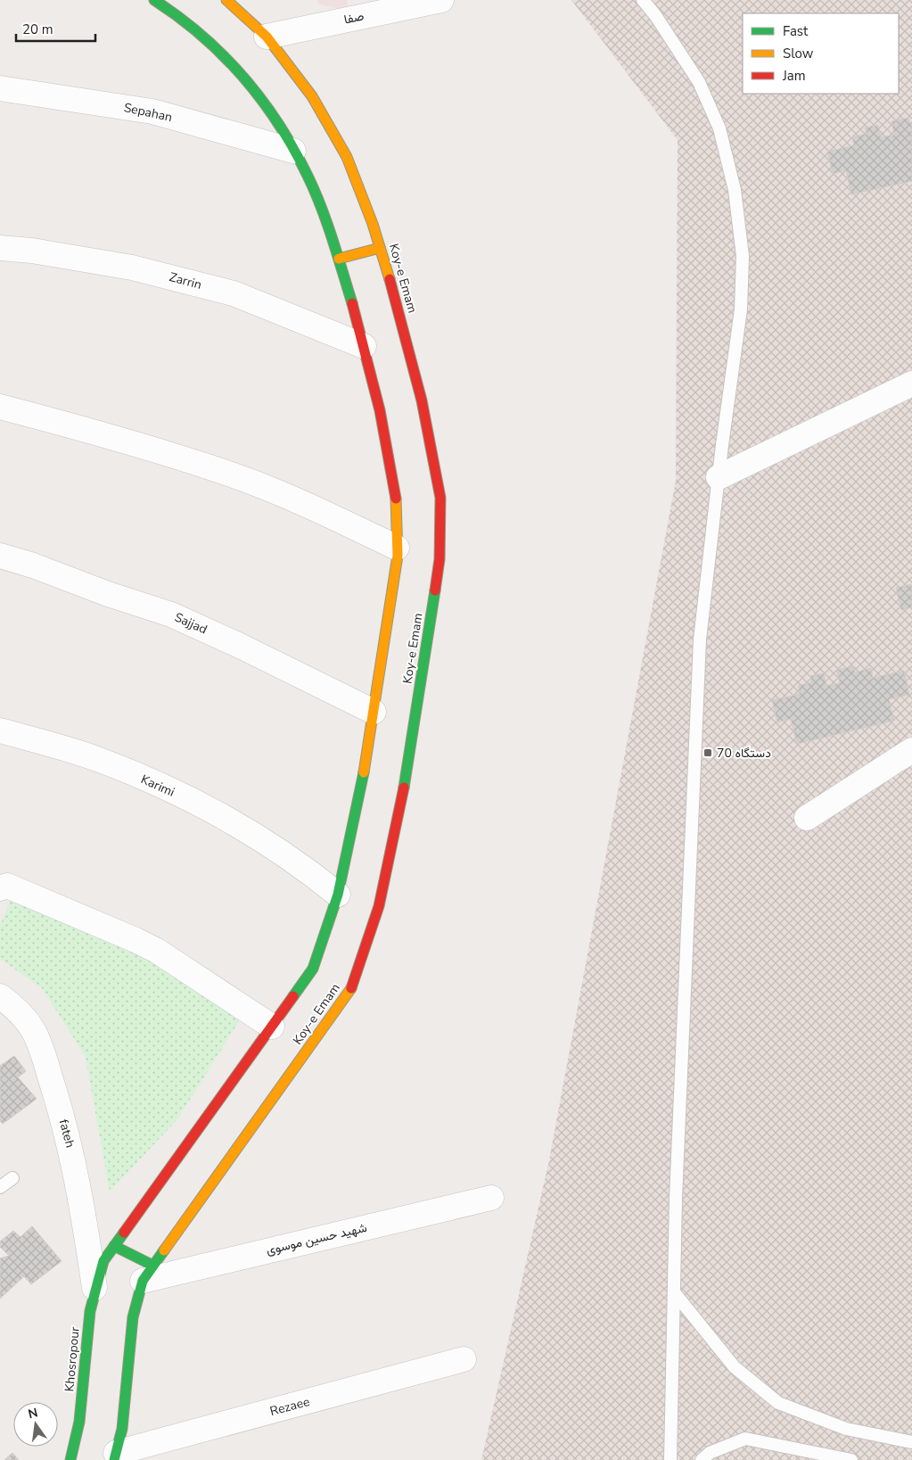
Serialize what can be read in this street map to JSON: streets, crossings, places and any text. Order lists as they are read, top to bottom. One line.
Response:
{"streets":{"street":["صفا","Sepahan","Koy-e Emam","Zarrin","Sajjad","Karimi","fateh","شهید حسین موسوی","Khosropour","Rezaee"]},"crossings":[["صفا","Koy-e Emam"],["Koy-e Emam","شهید حسین موسوی"],["fateh","Khosropour"]],"places":{"transit":["70 دستگاه"]},"legend":["Fast","Slow","Jam"],"scale_bar":"20 m","north":"top"}
